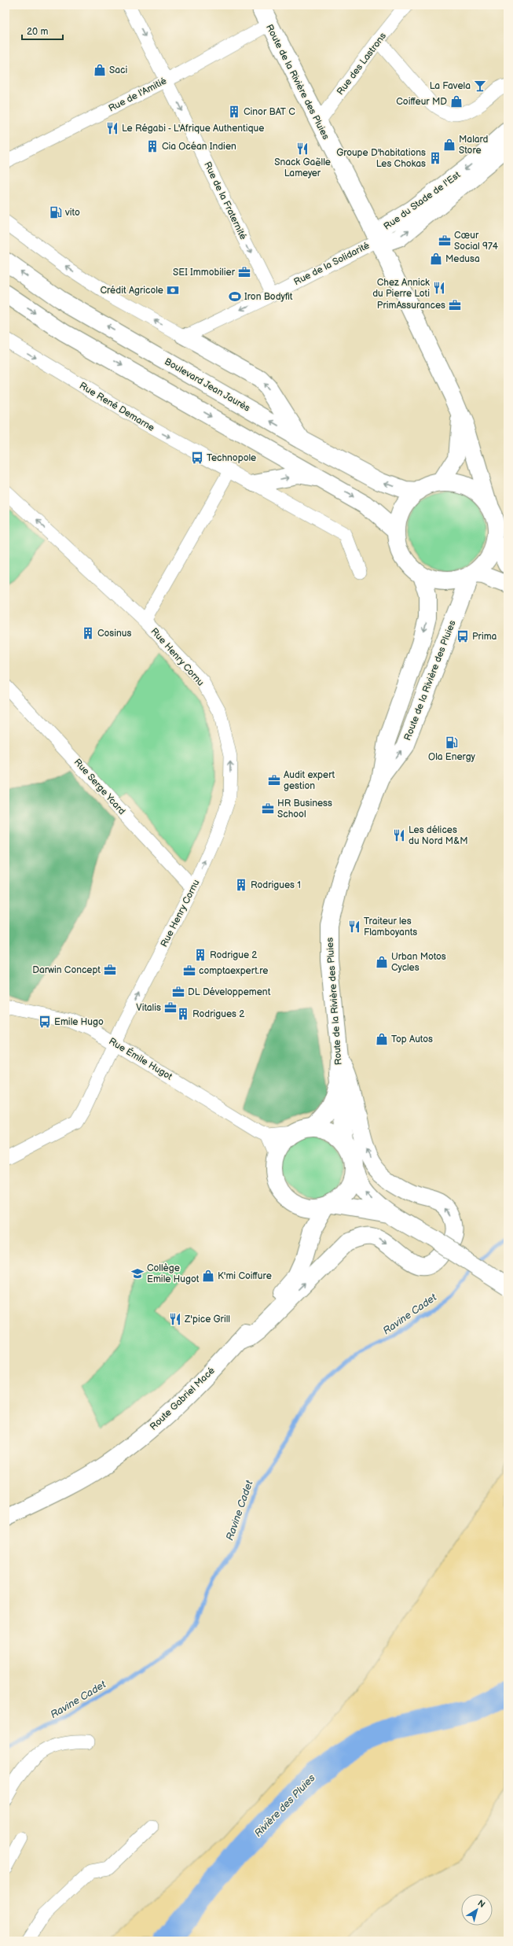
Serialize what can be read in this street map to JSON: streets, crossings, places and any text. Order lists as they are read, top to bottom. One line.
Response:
{"streets":{"main road":["Route de la Rivière des Pluies","Rue du Stade de l'Est","Boulevard Jean Jaurès","Route Gabriel Macé"],"street":["Rue des Lastrons","Rue de l'Amitié","Rue de la Fraternité","Rue de la Solidarité","Rue René Demarne","Rue Henry Cornu","Rue Serge Ycard","Rue Émile Hugot"]},"crossings":[["Rue des Lastrons","Route de la Rivière des Pluies"],["Route de la Rivière des Pluies","Rue de l'Amitié"],["Route de la Rivière des Pluies","Rue du Stade de l'Est"],["Route de la Rivière des Pluies","Rue de la Solidarité"],["Route de la Rivière des Pluies","Boulevard Jean Jaurès"],["Route de la Rivière des Pluies","Route Gabriel Macé"],["Rue de l'Amitié","Rue de la Fraternité"],["Rue de la Fraternité","Rue de la Solidarité"],["Rue du Stade de l'Est","Rue de la Solidarité"],["Rue Henry Cornu","Rue Serge Ycard"],["Rue Henry Cornu","Rue Émile Hugot"]],"one_way":["Rue de la Fraternité","Rue de la Solidarité","Rue Henry Cornu"],"water":["Ravine Cadet","Rivière des Pluies"],"places":{"shop":["Saci","Coiffeur MD","Malard Store","Medusa","Urban Motos Cycles","Top Autos","K'mi Coiffure"],"bar":["La Favela"],"building":["Cinor BAT C","Cia Océan Indien","Groupe D'habitations Les Chokas","Cosinus","Rodrigues 1","Rodrigue 2","Rodrigues 2"],"restaurant":["Le Régabi - L'Afrique Authentique","Snack Gaëlle Lameyer","Chez Annick du Pierre Loti","Les délices du Nord M&M","Traiteur les Flamboyants","Z'pice Grill"],"fuel station":["vito","Ola Energy"],"office":["Cœur Social 974","SEI Immobilier","PrimAssurances","Audit expert gestion","HR Business School","Darwin Concept","comptaexpert.re","DL Développement","Vitalis"],"bank":["Crédit Agricole"],"sports":["Iron Bodyfit"],"bus stop":["Technopole","Prima","Emile Hugo"],"school or university":["Collège Emile Hugot"]},"scale_bar":"20 m","north":"top right"}
